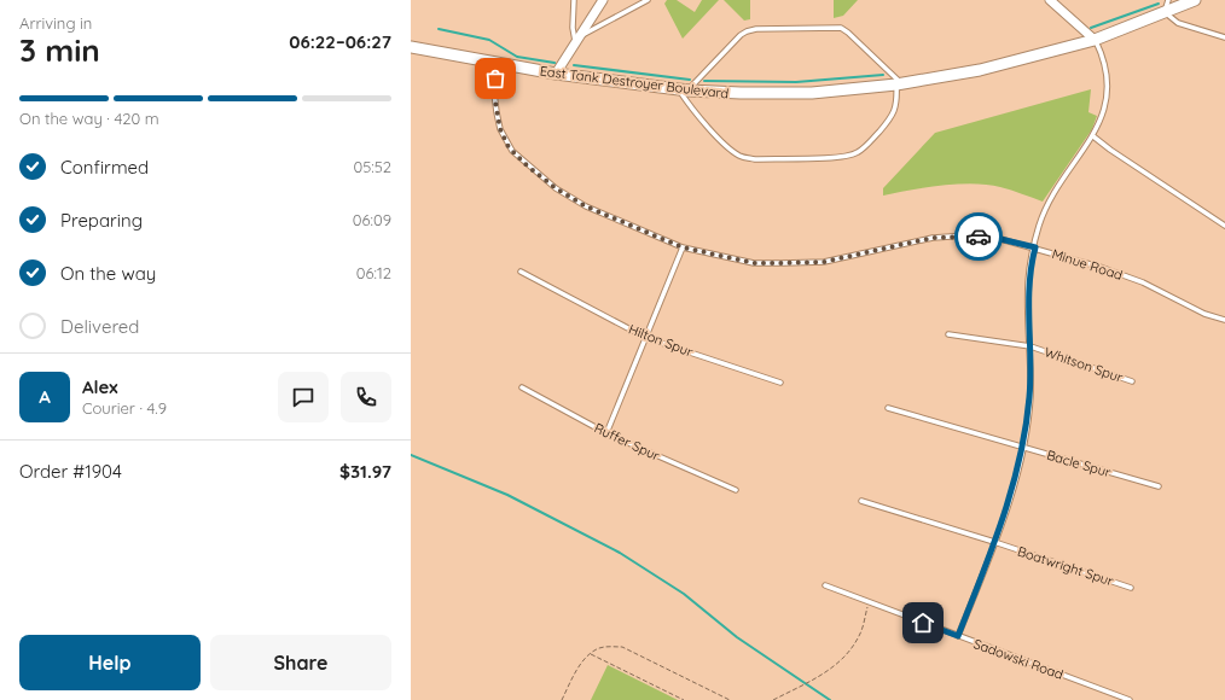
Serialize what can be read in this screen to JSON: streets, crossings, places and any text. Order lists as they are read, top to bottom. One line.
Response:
{"streets":{"street":["East Tank Destroyer Boulevard"],"lane":["Minue Road","Hilton Spur","Whitson Spur","Ruffer Spur","Bacle Spur","Boatwright Spur","Sadowski Road"]},"crossings":[["East Tank Destroyer Boulevard","Minue Road"]],"page":{"heading":["3 min","Arriving in","06:22–06:27"],"panel":["Alex","Courier · 4.9","Order #1904","$31.97"],"bar":"On the way · 420 m","list":[["Confirmed","05:52"],["Preparing","06:09"],["On the way","06:12"],"Delivered"],"round":"A","buttons":["Help","Share"]}}
